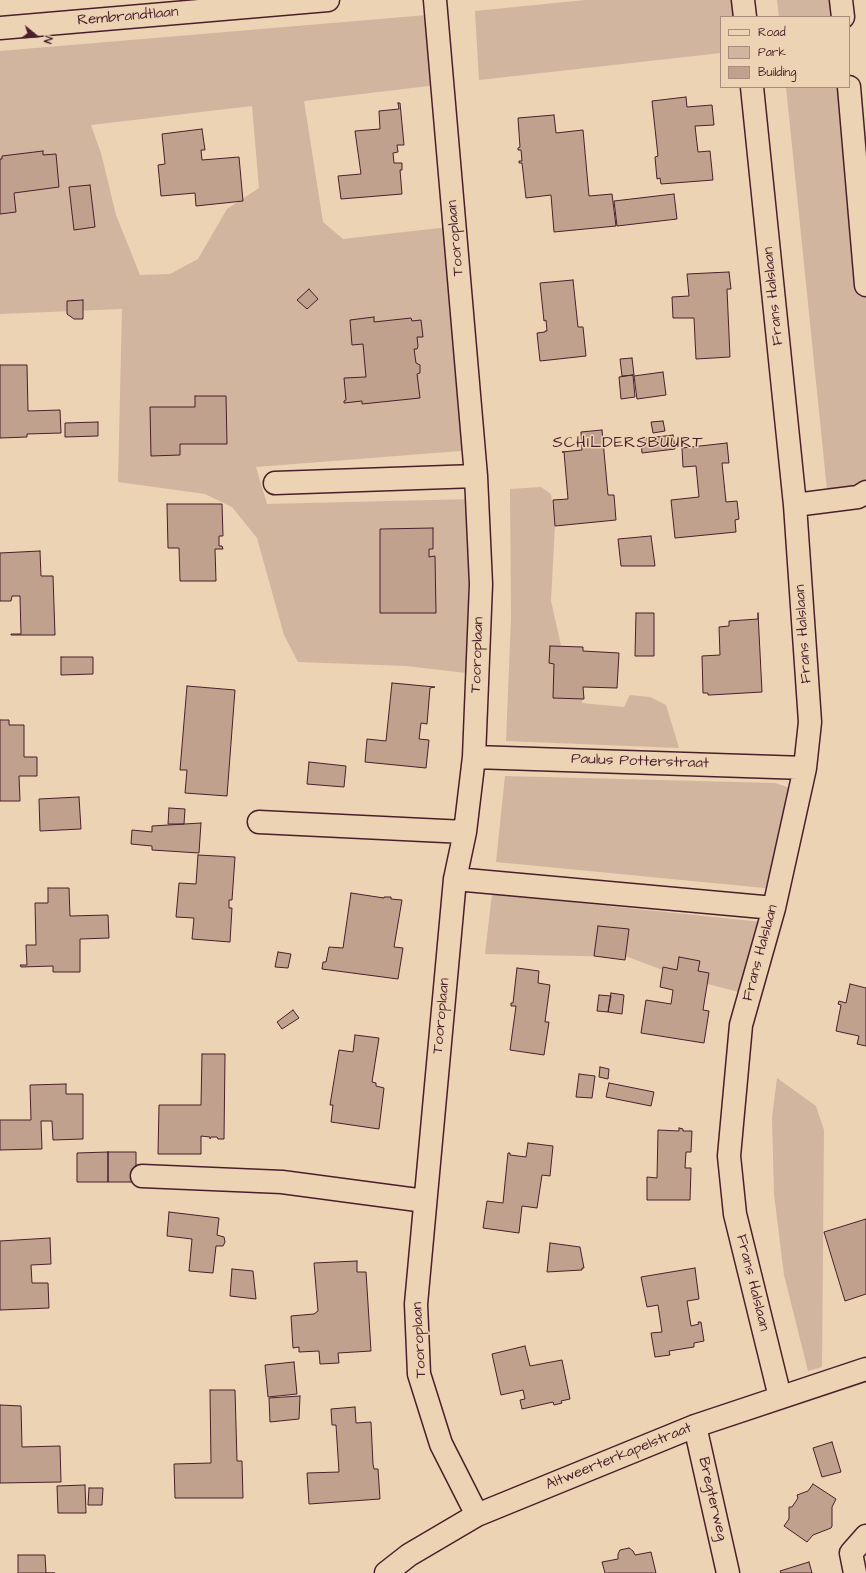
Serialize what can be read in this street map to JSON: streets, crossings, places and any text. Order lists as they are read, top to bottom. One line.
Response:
{"streets":{"street":["Rembrandtlaan","Tooroplaan","Frans Halslaan","Paulus Potterstraat","Altweerterkapelstraat","Bregterweg"]},"crossings":[["Tooroplaan","Paulus Potterstraat"],["Tooroplaan","Altweerterkapelstraat"],["Frans Halslaan","Paulus Potterstraat"],["Frans Halslaan","Altweerterkapelstraat"],["Altweerterkapelstraat","Bregterweg"]],"districts":["SCHILDERSBUURT"],"legend":["Road","Park","Building"],"north":"right"}
